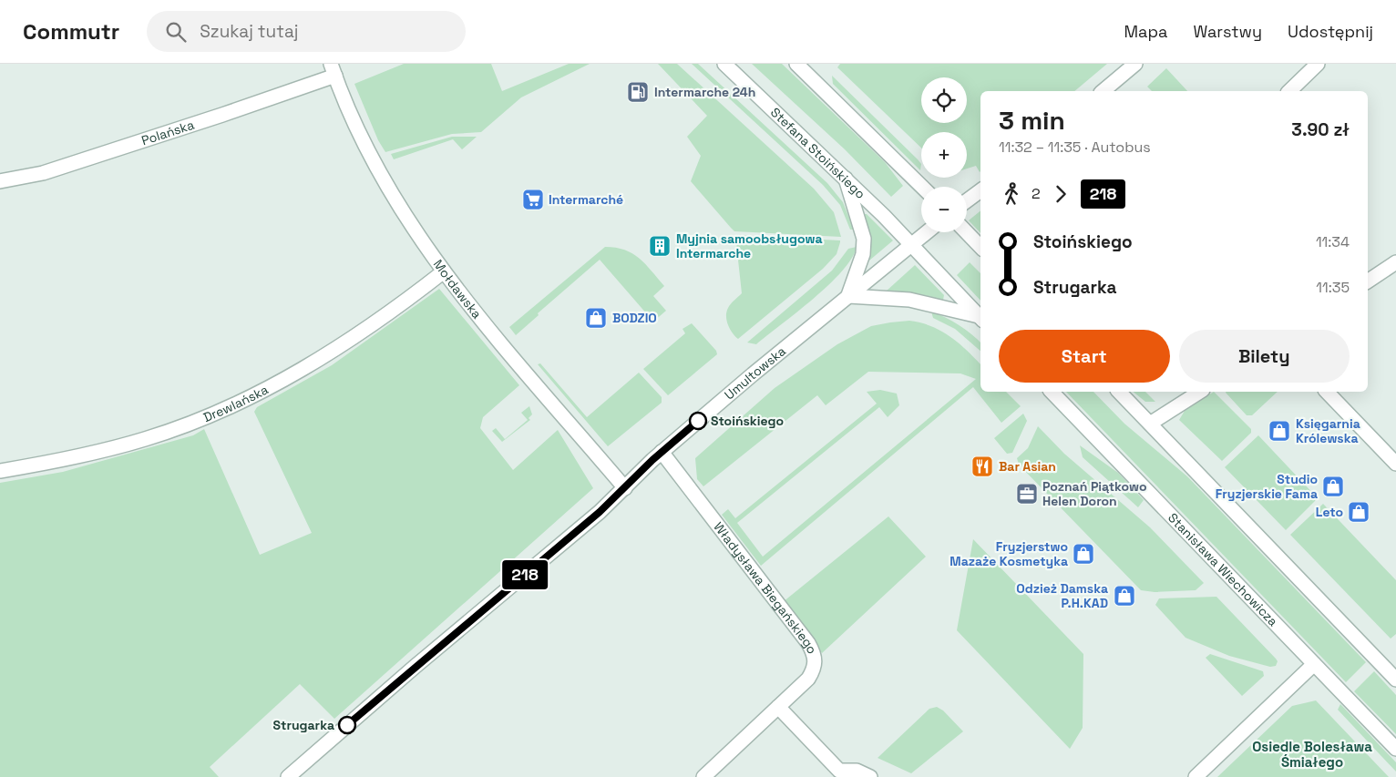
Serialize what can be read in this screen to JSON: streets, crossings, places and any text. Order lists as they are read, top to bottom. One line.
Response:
{"streets":{"street":["Polańska","Stefana Stoińskiego","Mołdawska","Umultowska","Drewlańska","Stanisława Wiechowicza","Władysława Biegańskiego"]},"crossings":[["Polańska","Mołdawska"],["Stefana Stoińskiego","Umultowska"],["Mołdawska","Umultowska"],["Mołdawska","Drewlańska"],["Umultowska","Władysława Biegańskiego"]],"districts":["Osiedle Bolesława Śmiałego"],"places":{"fuel station":["Intermarche 24h"],"supermarket":["Intermarché"],"building":["Myjnia samoobsługowa Intermarche"],"shop":["BODZIO","Księgarnia Królewska","Studio Fryzjerskie Fama","Leto","Fryzjerstwo Mazaże Kosmetyka","Odzież Damska P.H.KAD"],"other":["Stoińskiego","Strugarka"],"restaurant":["Bar Asian"],"office":["Poznań Piątkowo Helen Doron"]},"lines":["bus line 218"],"page":{"header":"Commutr","search":"Szukaj tutaj","nav":["Mapa","Warstwy","Udostępnij"],"on_map":"218","map_buttons":["+","−"],"heading":["3 min","11:32 – 11:35 · Autobus","3.90 zł"],"legs":["2","218"],"list":[{"name":"Stoińskiego","value":"11:34"},{"name":"Strugarka","value":"11:35"}],"buttons":["Start","Bilety"]}}
